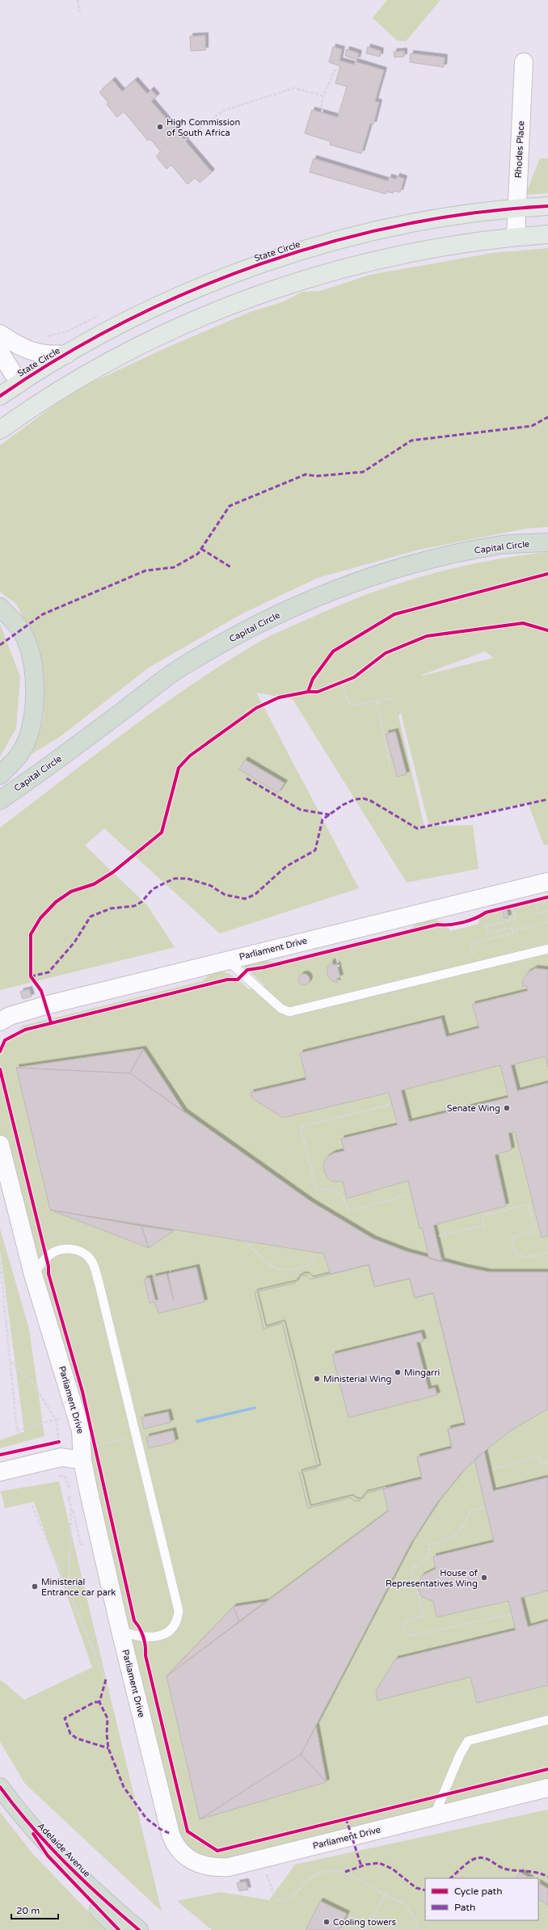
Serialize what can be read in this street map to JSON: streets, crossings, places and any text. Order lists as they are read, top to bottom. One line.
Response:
{"streets":{"highway":["Capital Circle","Adelaide Avenue"],"main road":["State Circle"],"street":["Rhodes Place","Parliament Drive"]},"crossings":[["Rhodes Place","State Circle"]],"places":["High Commission of South Africa","Senate Wing","Mingarri","Ministerial Wing","House of Representatives Wing","Ministerial Entrance car park","Cooling towers"],"legend":["Cycle path","Path"],"scale_bar":"20 m"}
